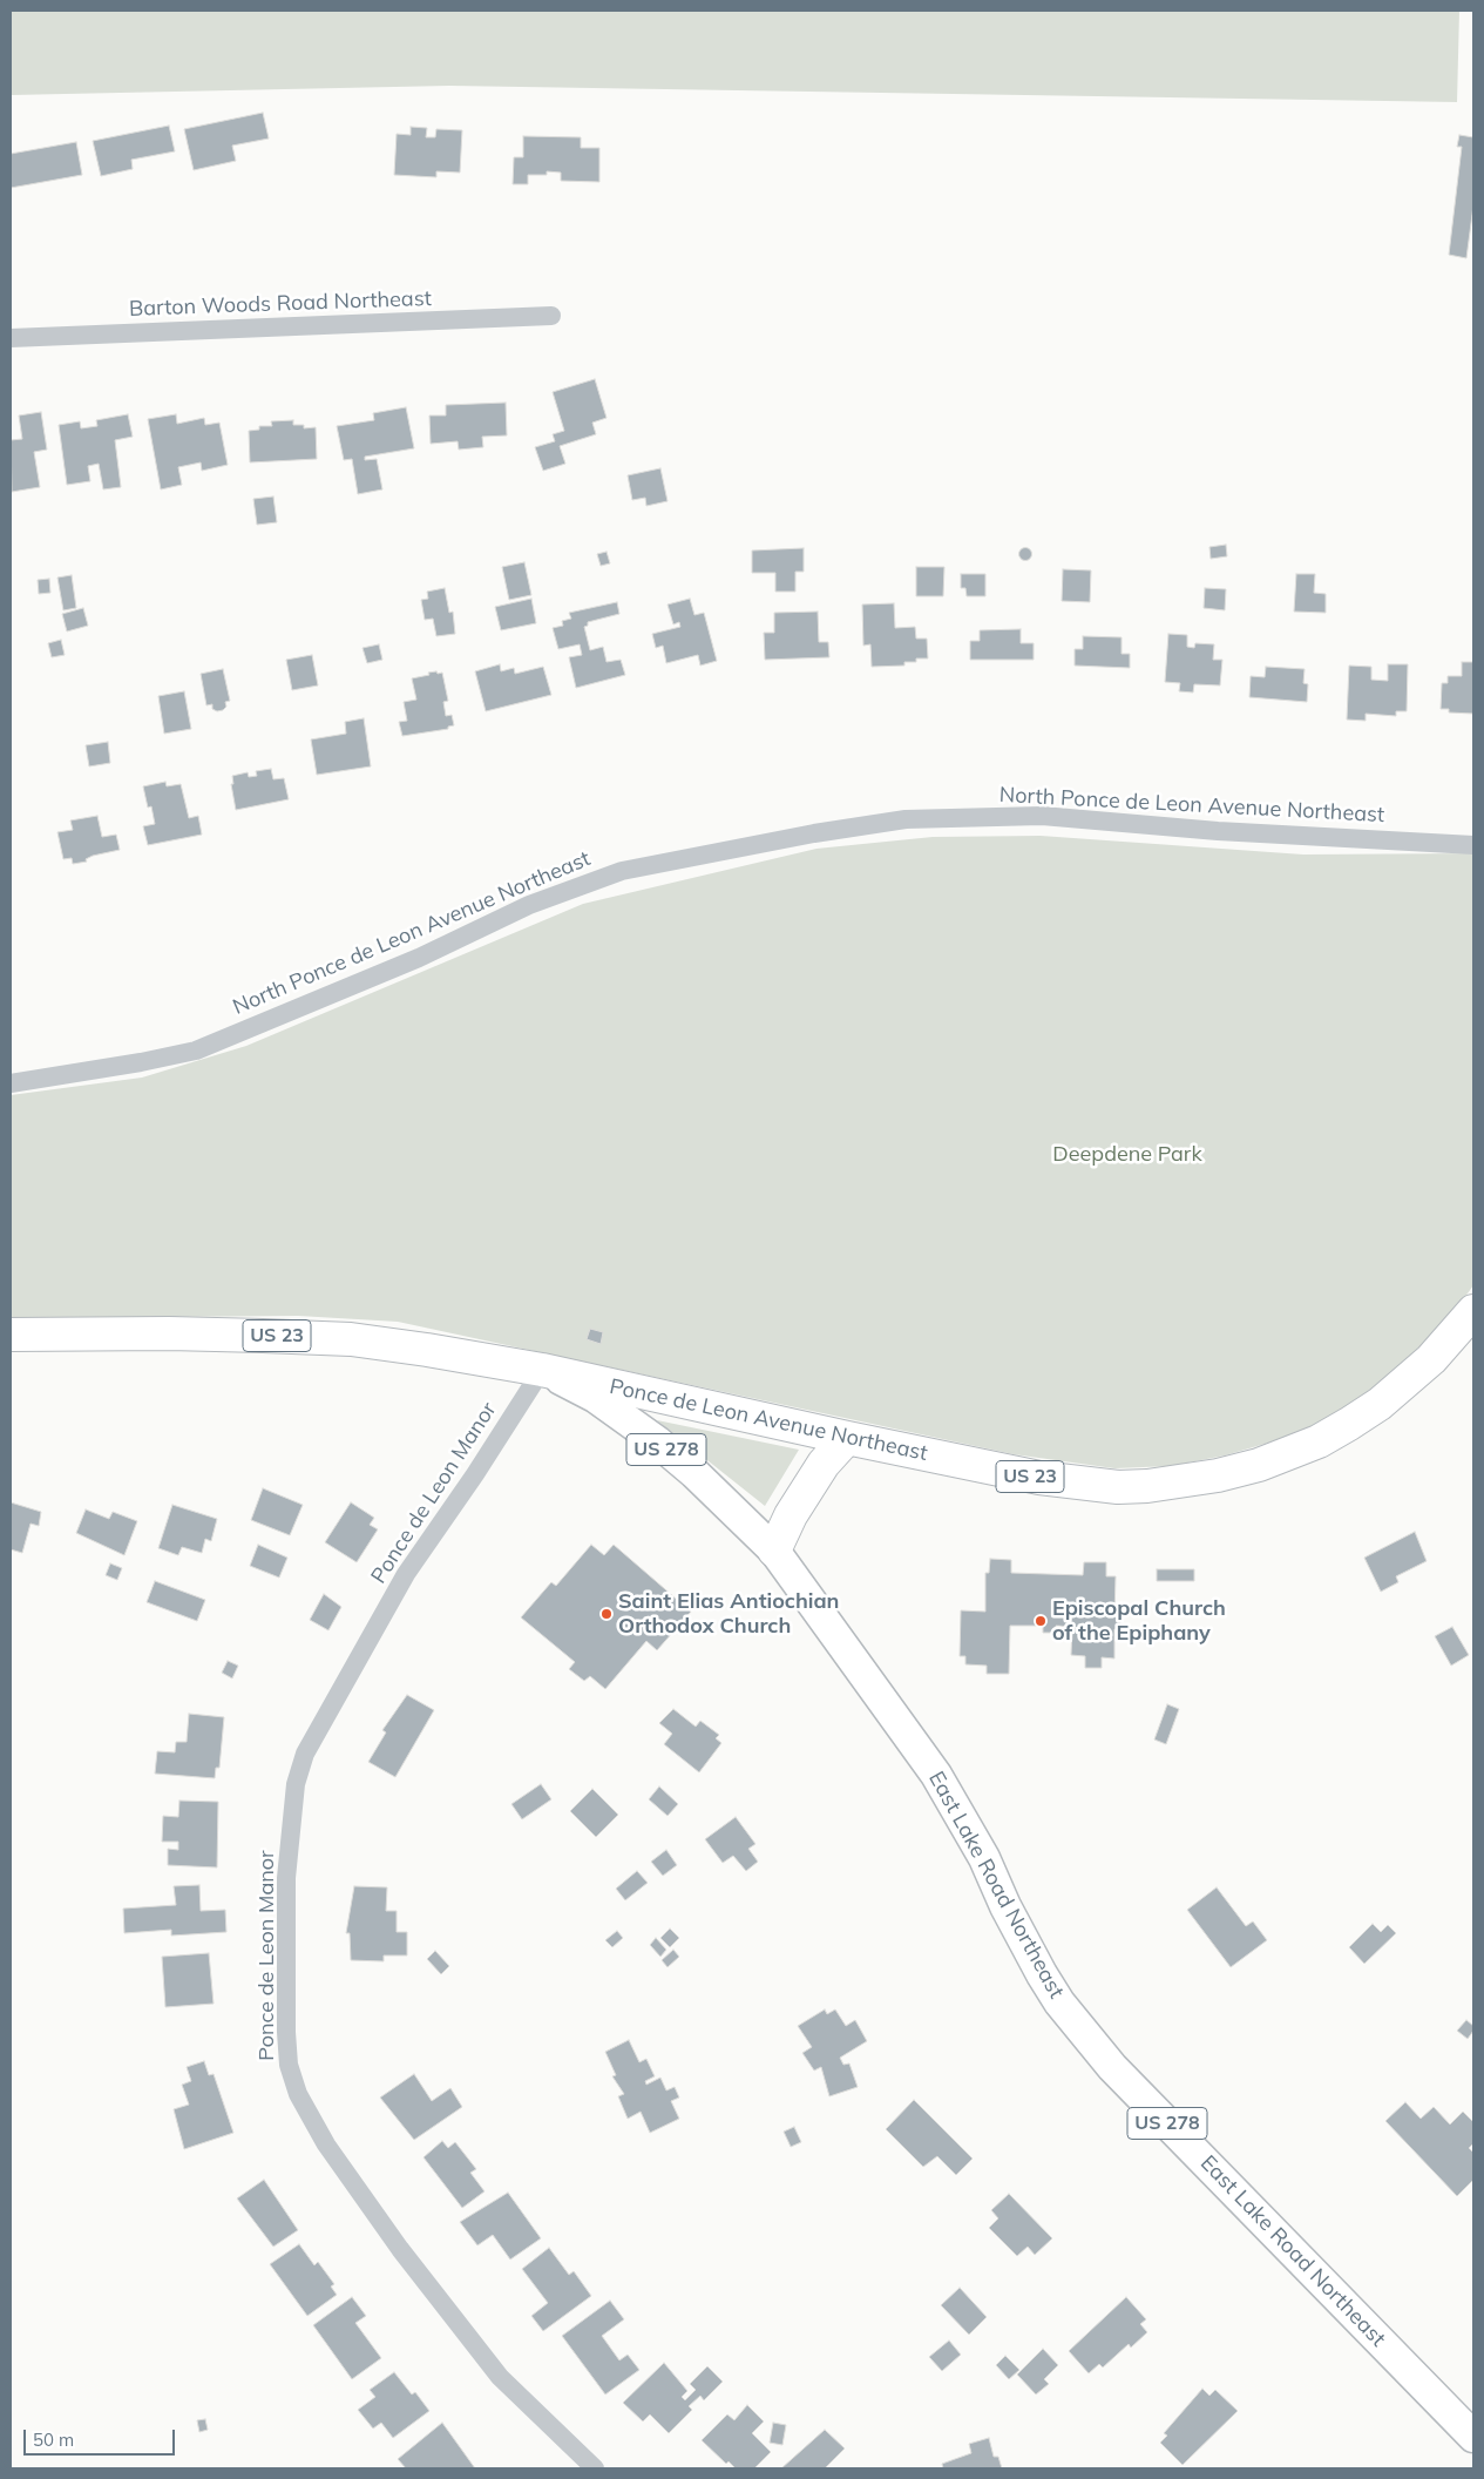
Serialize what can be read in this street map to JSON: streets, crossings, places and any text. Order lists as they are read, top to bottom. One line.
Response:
{"streets":{"highway":["US 23","Ponce de Leon Avenue Northeast"],"main road":["US 278","East Lake Road Northeast"],"street":["Barton Woods Road Northeast","North Ponce de Leon Avenue Northeast","Ponce de Leon Manor"]},"crossings":[["Ponce de Leon Avenue Northeast","Ponce de Leon Manor"],["Ponce de Leon Avenue Northeast","East Lake Road Northeast"],["Ponce de Leon Manor","East Lake Road Northeast"]],"parks":["Deepdene Park"],"places":["Saint Elias Antiochian Orthodox Church","Episcopal Church of the Epiphany"],"scale_bar":"50 m"}
